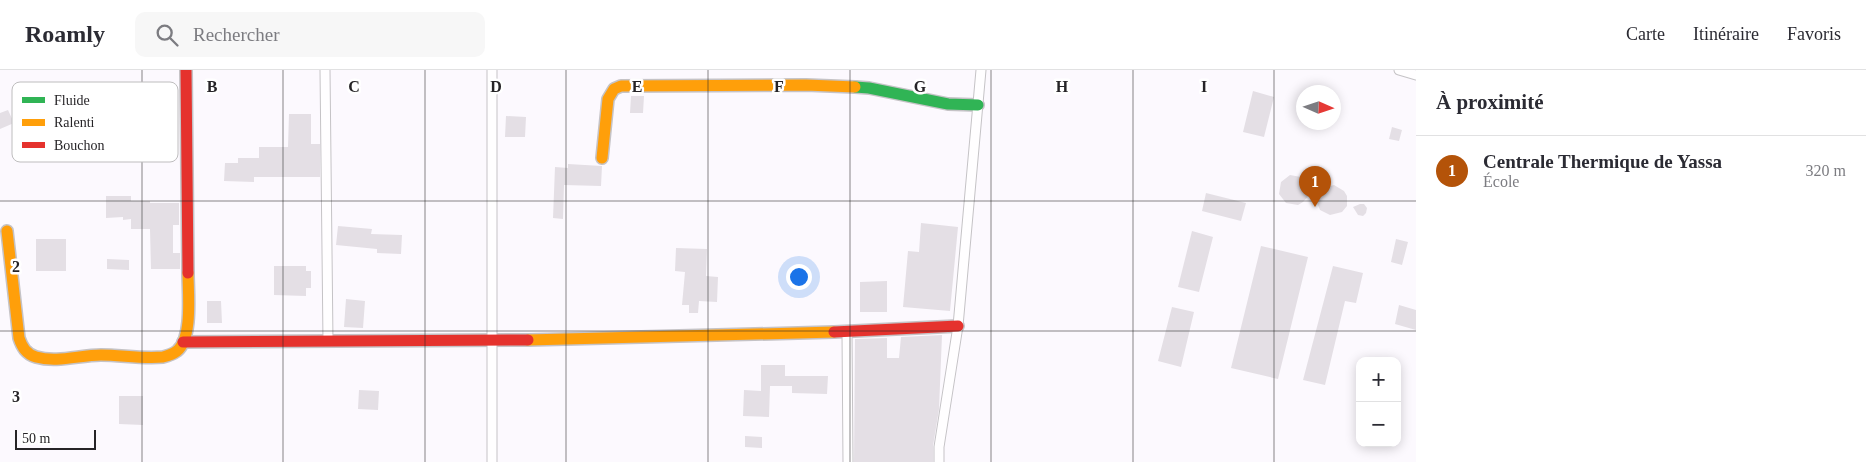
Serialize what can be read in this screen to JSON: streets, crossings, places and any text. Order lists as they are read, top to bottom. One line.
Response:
{"legend":["Fluide","Ralenti","Bouchon"],"scale_bar":"50 m","north":"right","page":{"header":"Roamly","search":"Rechercher","nav":["Carte","Itinéraire","Favoris"],"heading":"À proximité","list":[{"mark":"1","name":"Centrale Thermique de Yassa","note":"École","value":"320 m"}],"pins":"1","map_buttons":["+","−"],"scale":"50 m"},"grid":{"columns":["B","C","D","E","F","G","H","I"],"rows":["2","3"]}}
